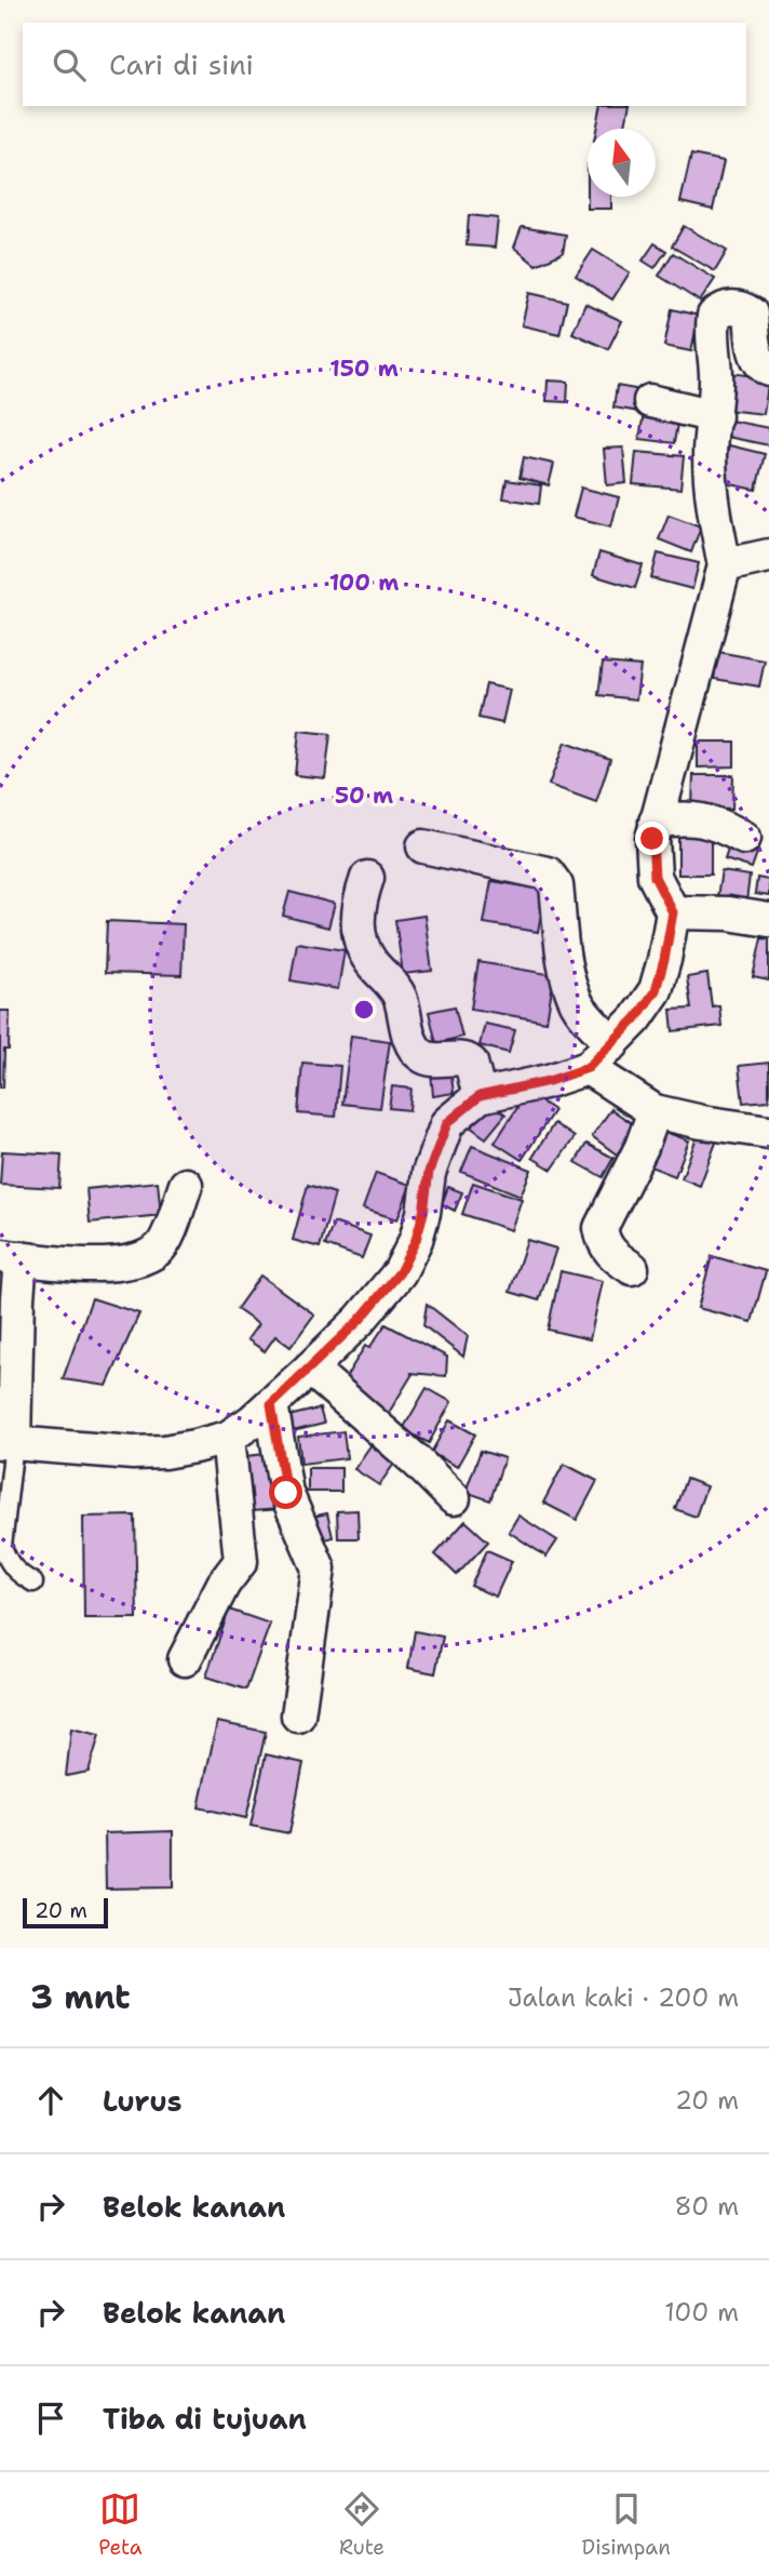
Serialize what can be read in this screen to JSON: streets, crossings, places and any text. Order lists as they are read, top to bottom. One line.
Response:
{"scale_bar":"20 m","north":"top","page":{"search":"Cari di sini","scale":"20 m","heading":["3 mnt","Jalan kaki · 200 m"],"list":[["Lurus","20 m"],["Belok kanan","80 m"],["Belok kanan","100 m"],"Tiba di tujuan"],"nav":["Peta","Rute","Disimpan"]},"rings":["150 m","100 m","50 m"]}
